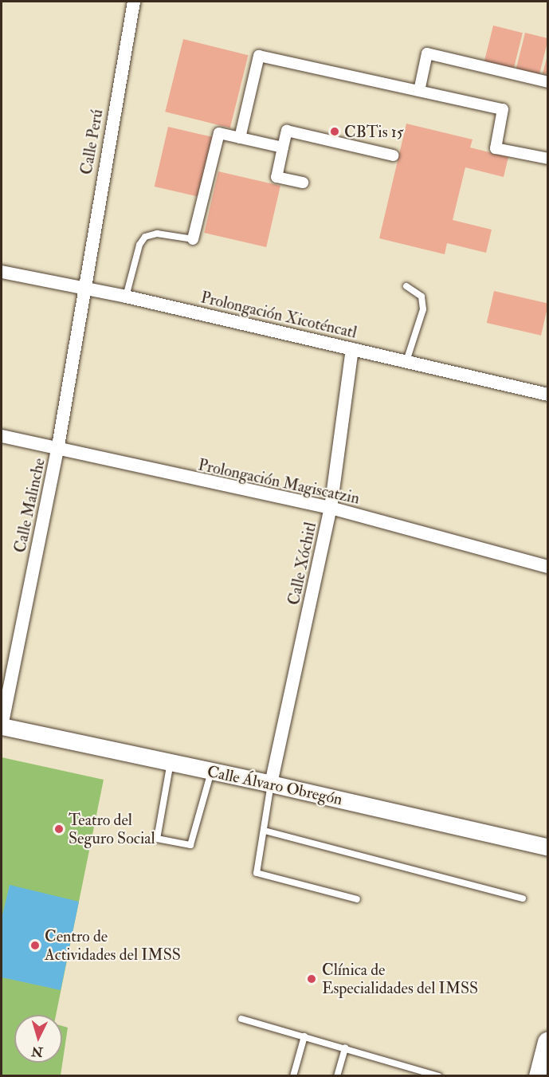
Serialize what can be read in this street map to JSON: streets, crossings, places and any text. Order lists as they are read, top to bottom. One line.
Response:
{"streets":{"street":["Calle Perú","Prolongación Xicoténcatl","Prolongación Magiscatzin","Calle Malinche","Calle Xóchitl","Calle Álvaro Obregón"]},"crossings":[["Calle Perú","Prolongación Xicoténcatl"],["Calle Perú","Calle Malinche"],["Prolongación Xicoténcatl","Calle Malinche"],["Prolongación Xicoténcatl","Calle Xóchitl"],["Prolongación Magiscatzin","Calle Malinche"],["Prolongación Magiscatzin","Calle Xóchitl"],["Calle Malinche","Calle Álvaro Obregón"],["Calle Xóchitl","Calle Álvaro Obregón"]],"places":["CBTis 15","Teatro del Seguro Social","Centro de Actividades del IMSS","Clínica de Especialidades del IMSS"],"north":"bottom"}
